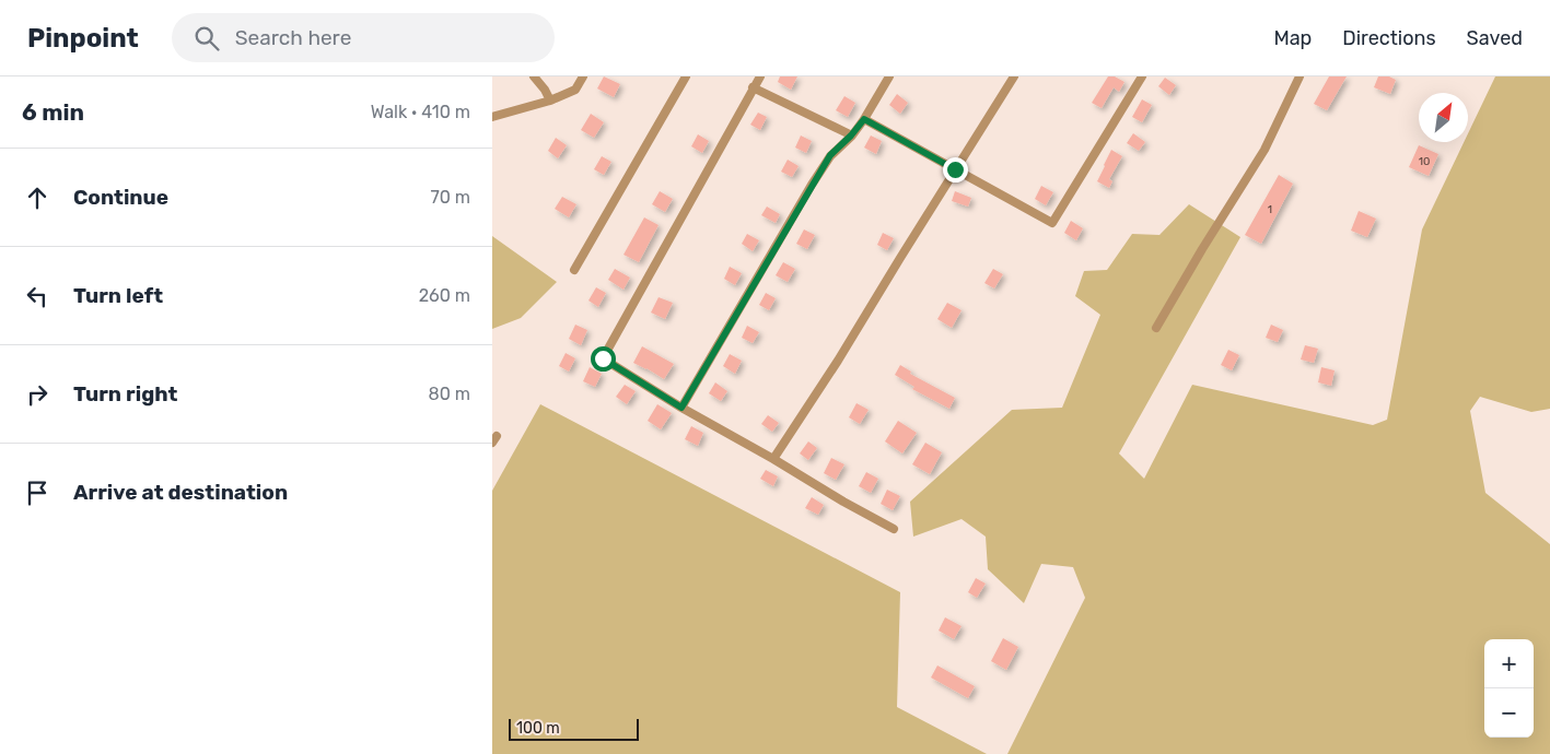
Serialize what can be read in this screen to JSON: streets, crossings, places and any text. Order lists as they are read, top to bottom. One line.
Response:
{"house_numbers":["10","1"],"scale_bar":"100 m","north":"top right","page":{"header":"Pinpoint","search":"Search here","nav":["Map","Directions","Saved"],"heading":["6 min","Walk · 410 m"],"list":[["Continue","70 m"],["Turn left","260 m"],["Turn right","80 m"],"Arrive at destination"],"map_buttons":["+","−"],"scale":"100 m"}}
